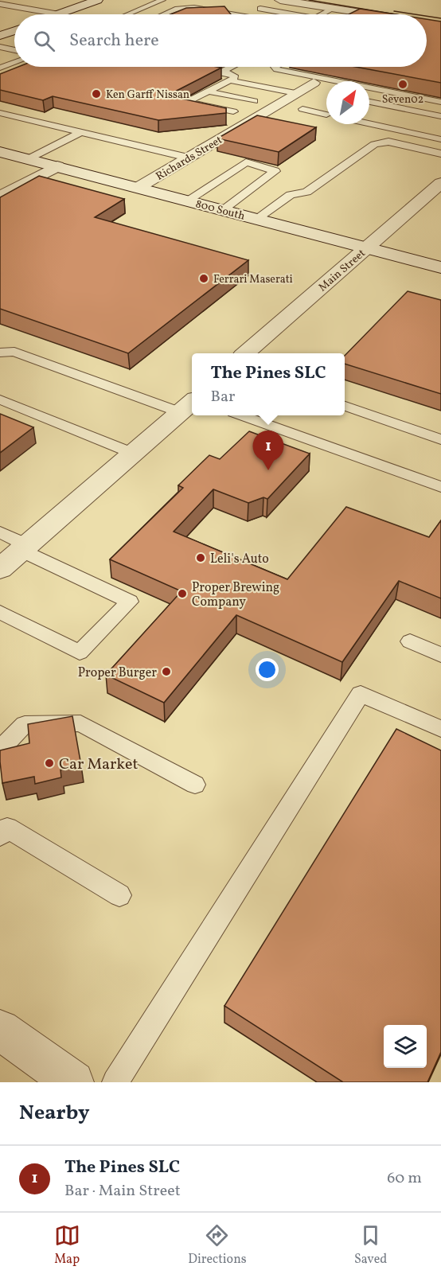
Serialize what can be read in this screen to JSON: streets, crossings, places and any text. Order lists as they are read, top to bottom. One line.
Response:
{"streets":{"street":["Richards Street","800 South","Main Street"]},"crossings":[["Richards Street","800 South"],["800 South","Main Street"]],"places":["Seven02","Ken Garff Nissan","Ferrari Maserati","Leli's Auto","Proper Brewing Company","Proper Burger","Car Market"],"north":"top right","page":{"search":"Search here","popup":["The Pines SLC","Bar"],"pins":"1","heading":"Nearby","list":[{"mark":"1","name":"The Pines SLC","note":"Bar · Main Street","value":"60 m"}],"nav":["Map","Directions","Saved"]}}
